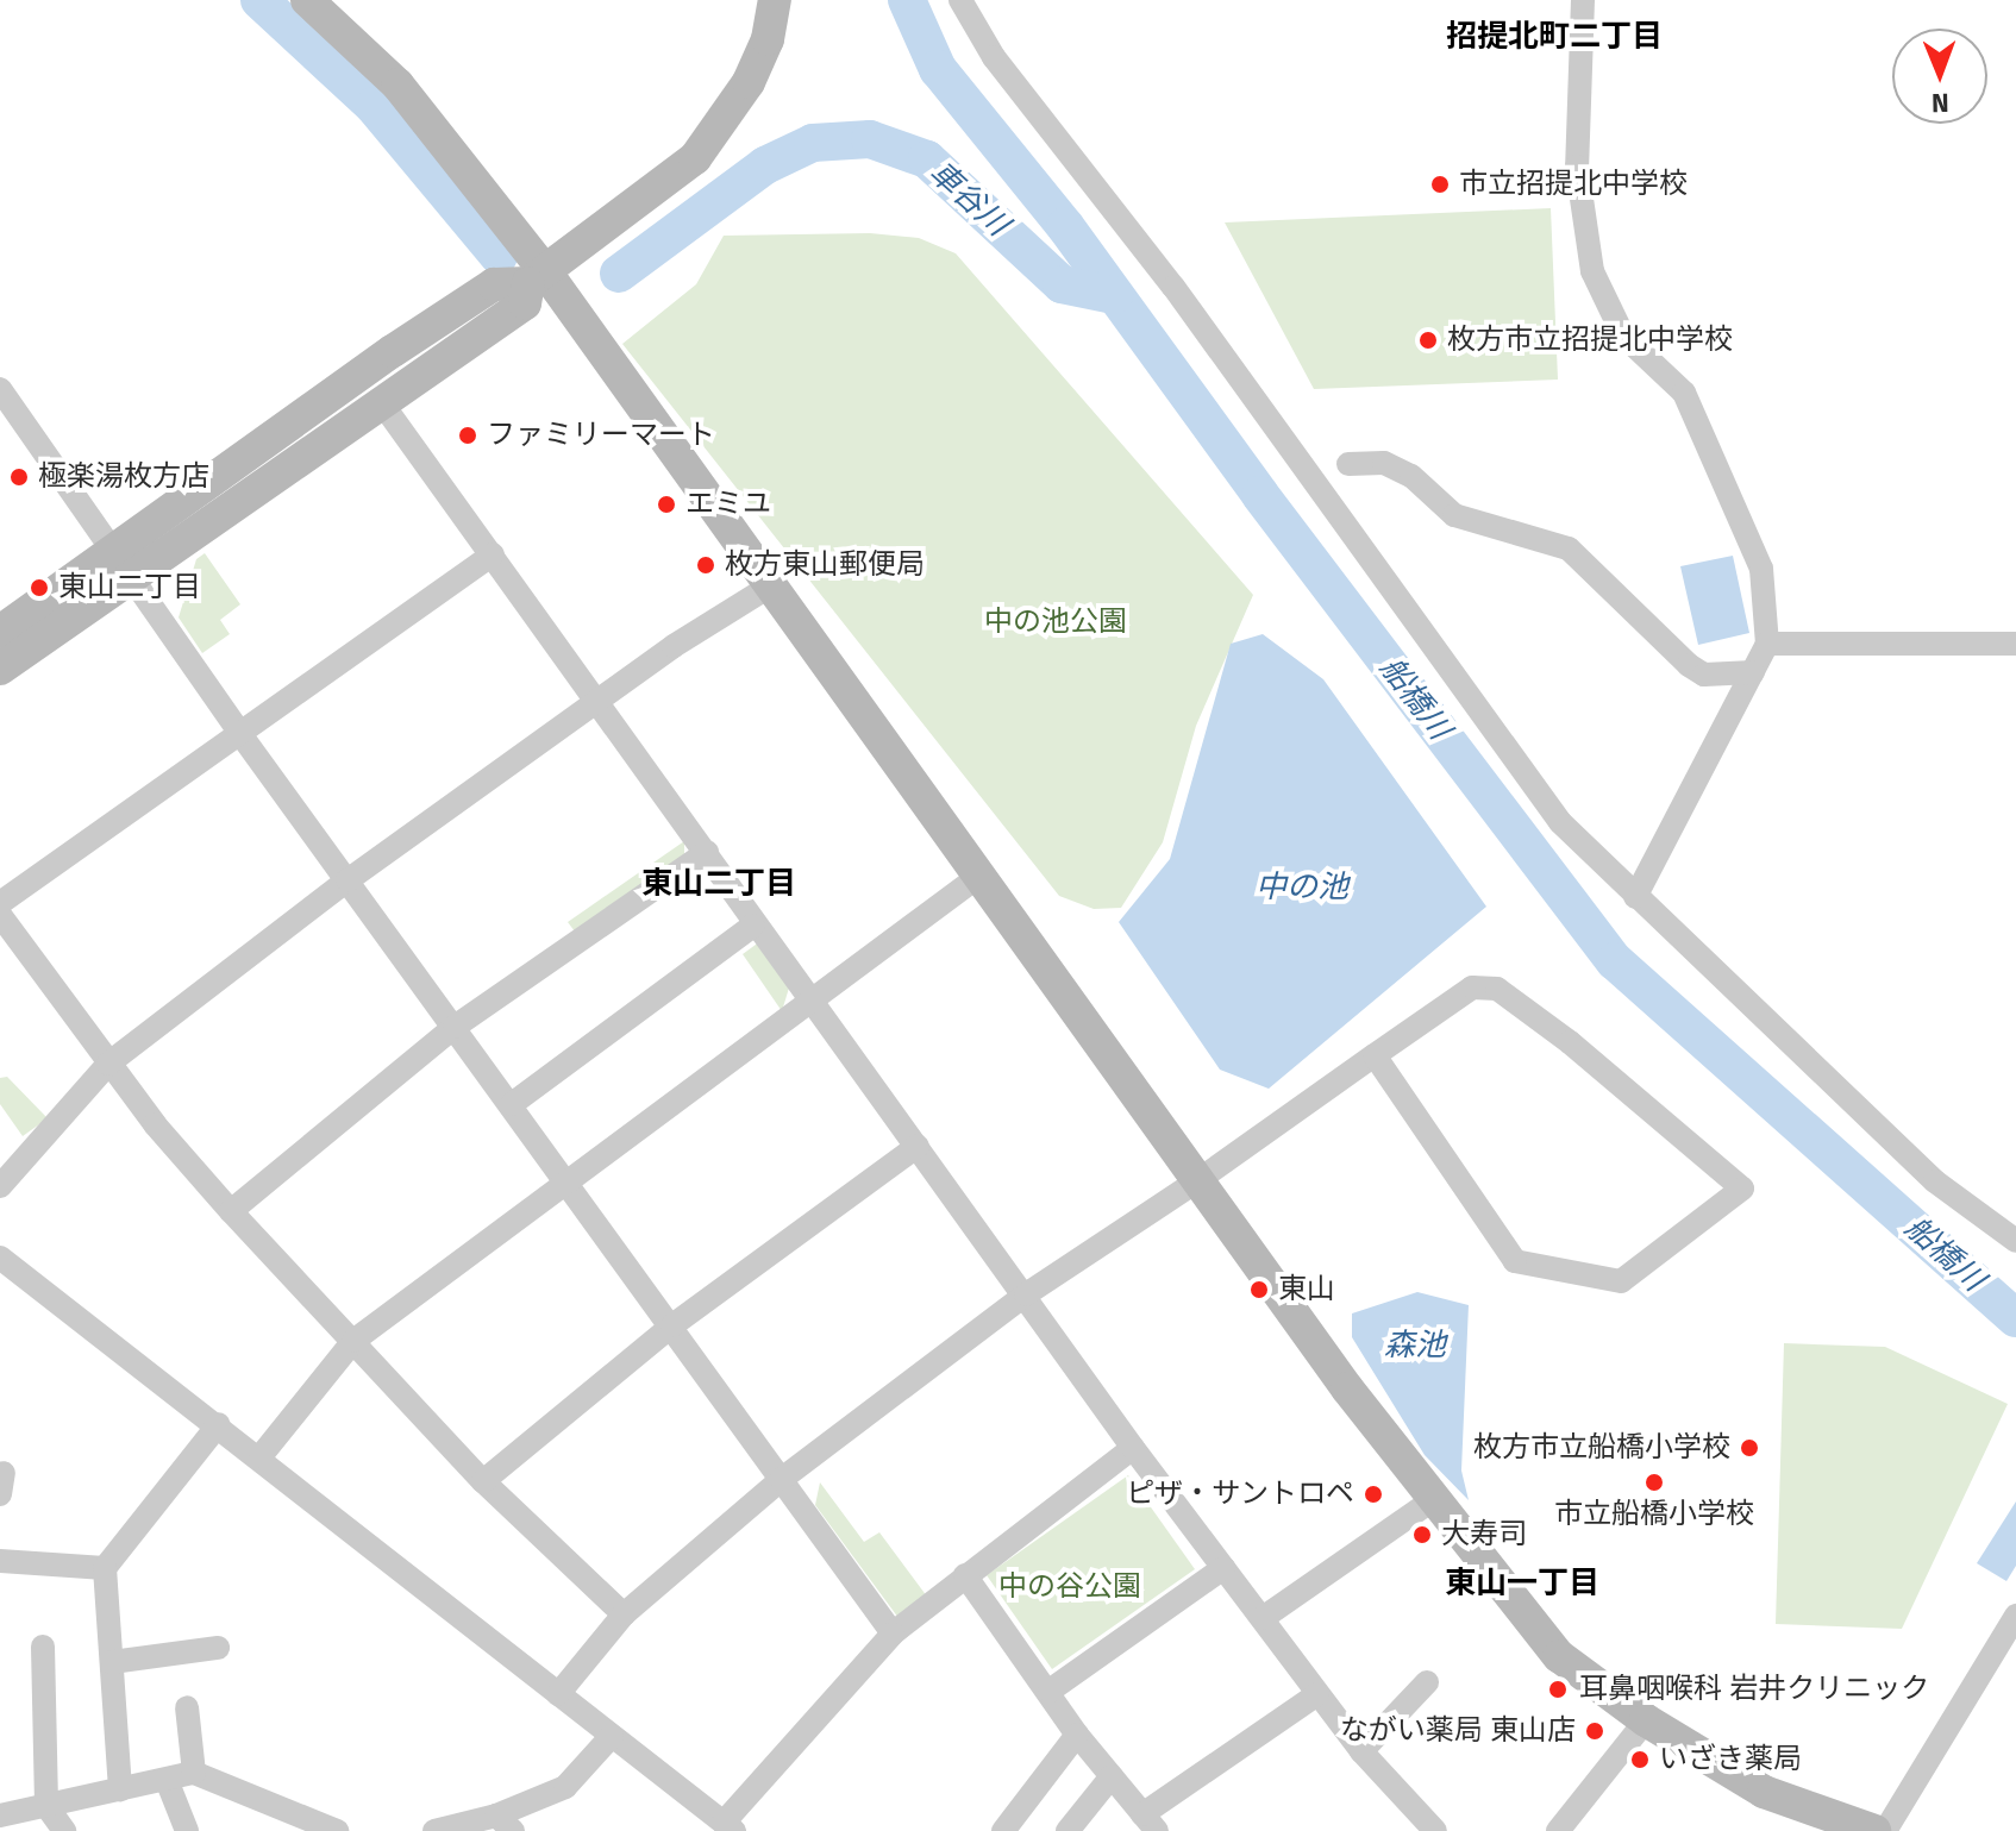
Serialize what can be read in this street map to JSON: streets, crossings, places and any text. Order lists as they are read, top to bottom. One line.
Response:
{"districts":["招提北町二丁目","東山二丁目","東山一丁目"],"water":["車谷川","船橋川","中の池","森池"],"parks":["中の池公園","中の谷公園"],"places":["市立招提北中学校","枚方市立招提北中学校","ファミリーマート","極楽湯枚方店","エミユ","枚方東山郵便局","東山二丁目","東山","枚方市立船橋小学校","市立船橋小学校","ピザ・サントロペ","大寿司","耳鼻咽喉科 岩井クリニック","ながい薬局 東山店","いざき薬局"],"north":"bottom"}
